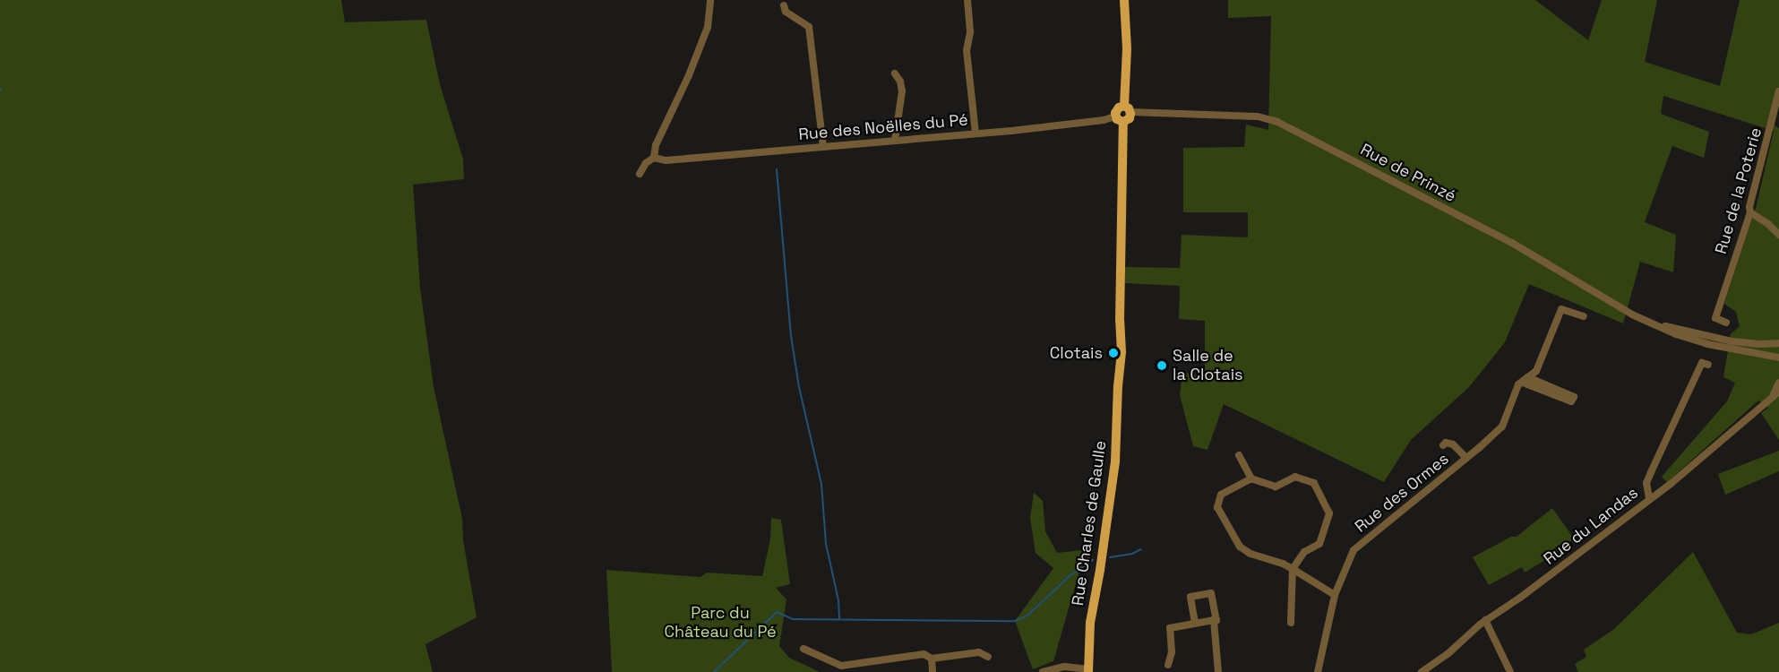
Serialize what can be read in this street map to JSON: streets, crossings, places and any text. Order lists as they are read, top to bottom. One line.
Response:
{"streets":{"main road":["Rue Charles de Gaulle"],"street":["Rue des Noëlles du Pé","Rue de Prinzé","Rue de la Poterie","Rue des Ormes","Rue du Landas"]},"crossings":[["Rue des Noëlles du Pé","Rue Charles de Gaulle"]],"parks":["Parc du Château du Pé"],"places":["Clotais","Salle de la Clotais"]}
